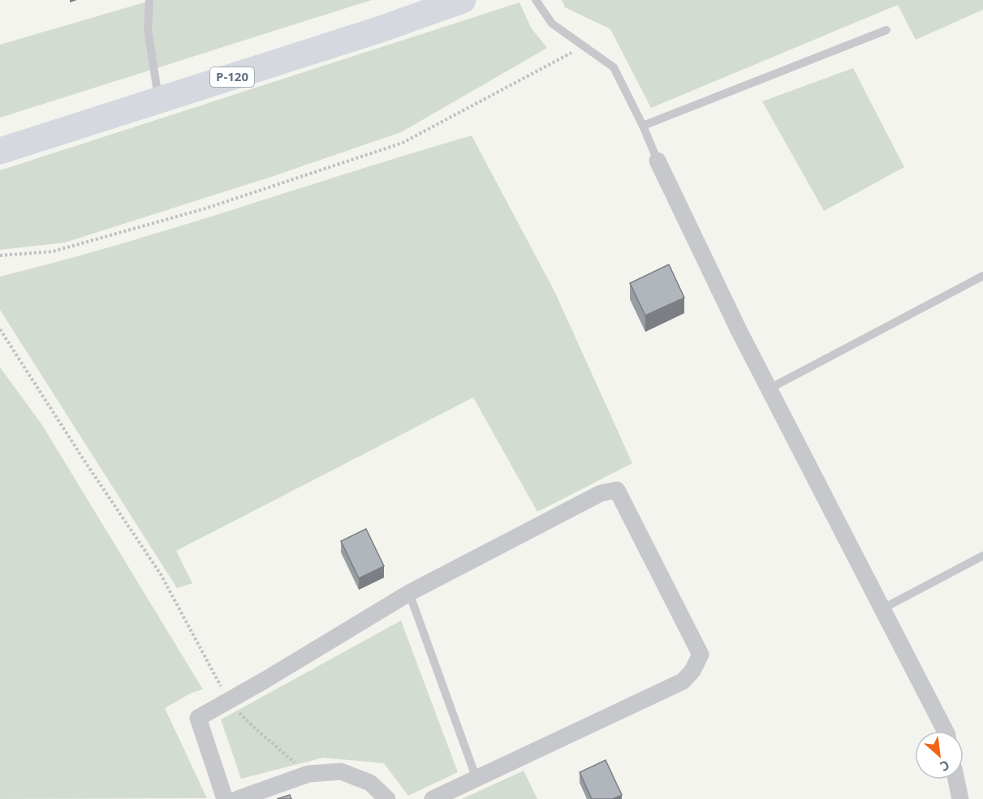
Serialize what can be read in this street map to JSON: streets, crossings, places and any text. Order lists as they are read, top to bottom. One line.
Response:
{"streets":{"highway":["Р-120"]},"north":"bottom right"}
